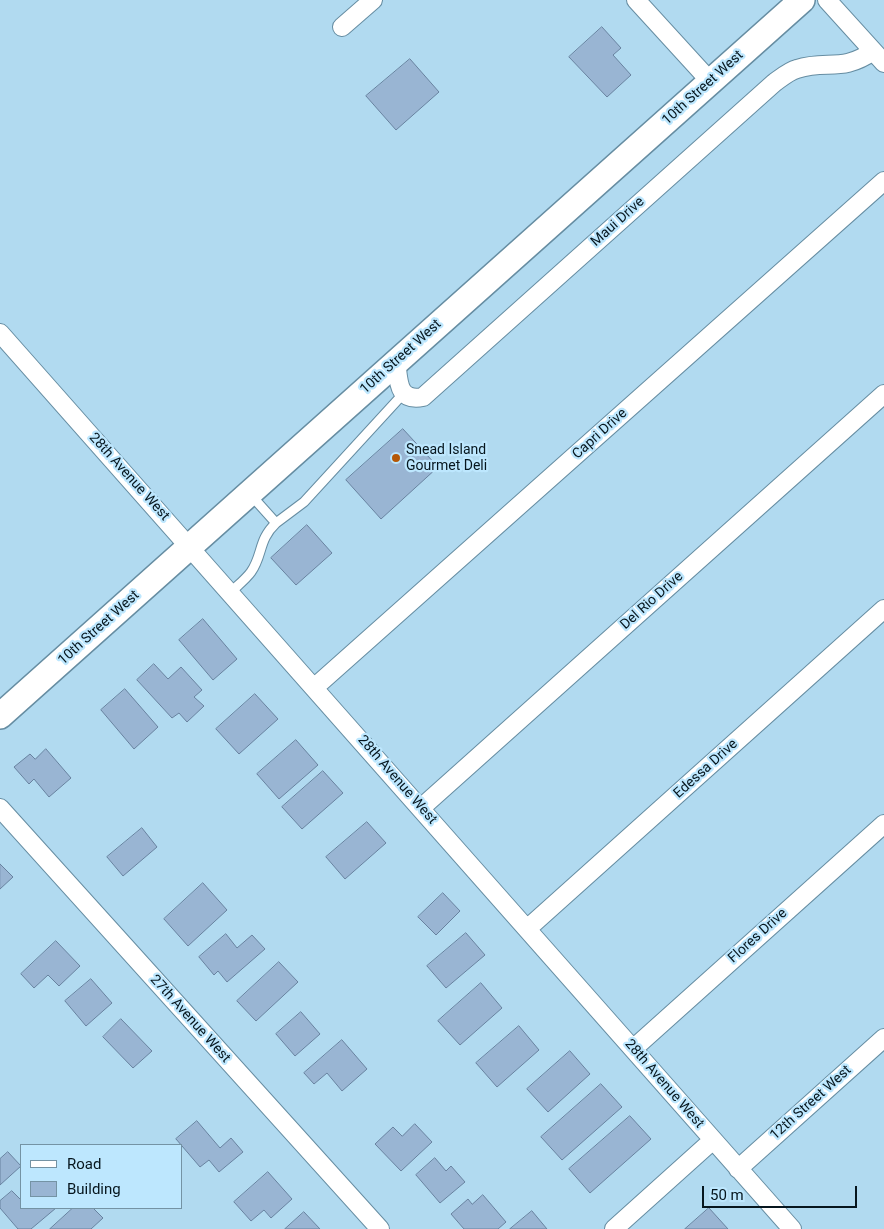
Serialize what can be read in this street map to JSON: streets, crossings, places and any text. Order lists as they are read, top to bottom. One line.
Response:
{"streets":{"street":["10th Street West","Maui Drive","Capri Drive","28th Avenue West","Del Rio Drive","Edessa Drive","Flores Drive","27th Avenue West","12th Street West"]},"crossings":[["10th Street West","28th Avenue West"],["Capri Drive","28th Avenue West"],["28th Avenue West","Del Rio Drive"],["28th Avenue West","Edessa Drive"],["28th Avenue West","Flores Drive"],["28th Avenue West","12th Street West"]],"places":["Snead Island Gourmet Deli"],"legend":["Road","Building"],"scale_bar":"50 m"}
